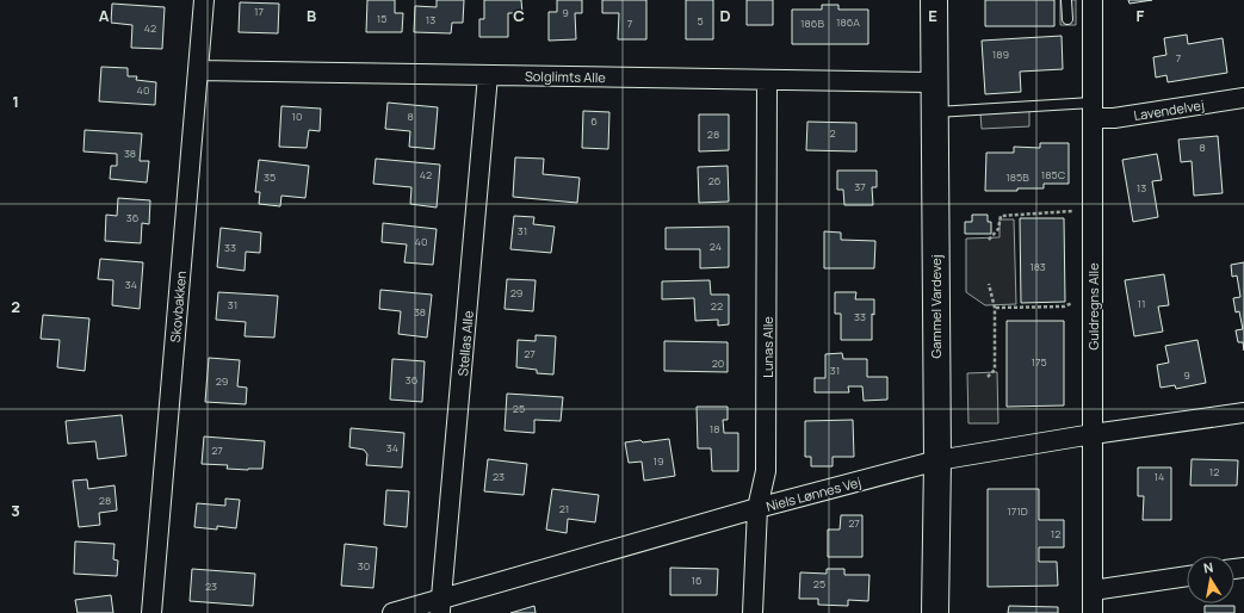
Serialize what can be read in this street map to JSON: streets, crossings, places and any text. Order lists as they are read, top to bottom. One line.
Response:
{"streets":{"street":["Solglimts Alle","Lavendelvej","Skovbakken","Gammel Vardevej","Guldregns Alle","Stellas Alle","Lunas Alle","Niels Lønnes Vej"]},"crossings":[["Solglimts Alle","Skovbakken"],["Solglimts Alle","Gammel Vardevej"],["Solglimts Alle","Stellas Alle"],["Solglimts Alle","Lunas Alle"],["Lavendelvej","Guldregns Alle"],["Gammel Vardevej","Niels Lønnes Vej"],["Guldregns Alle","Niels Lønnes Vej"],["Stellas Alle","Niels Lønnes Vej"],["Lunas Alle","Niels Lønnes Vej"]],"house_numbers":["17","9","15","13","5","186A","7","186B","42","189","7","40","10","8","6","2","28","8","38","42","185C","35","185B","26","37","13","36","31","40","24","33","183","34","29","11","31","22","38","33","27","175","20","31","9","36","29","25","18","34","27","19","12","23","14","28","21","171D","27","12","30","16","25","23"],"north":"top","grid":{"columns":["A","B","C","D","E","F"],"rows":["1","2","3"]}}
